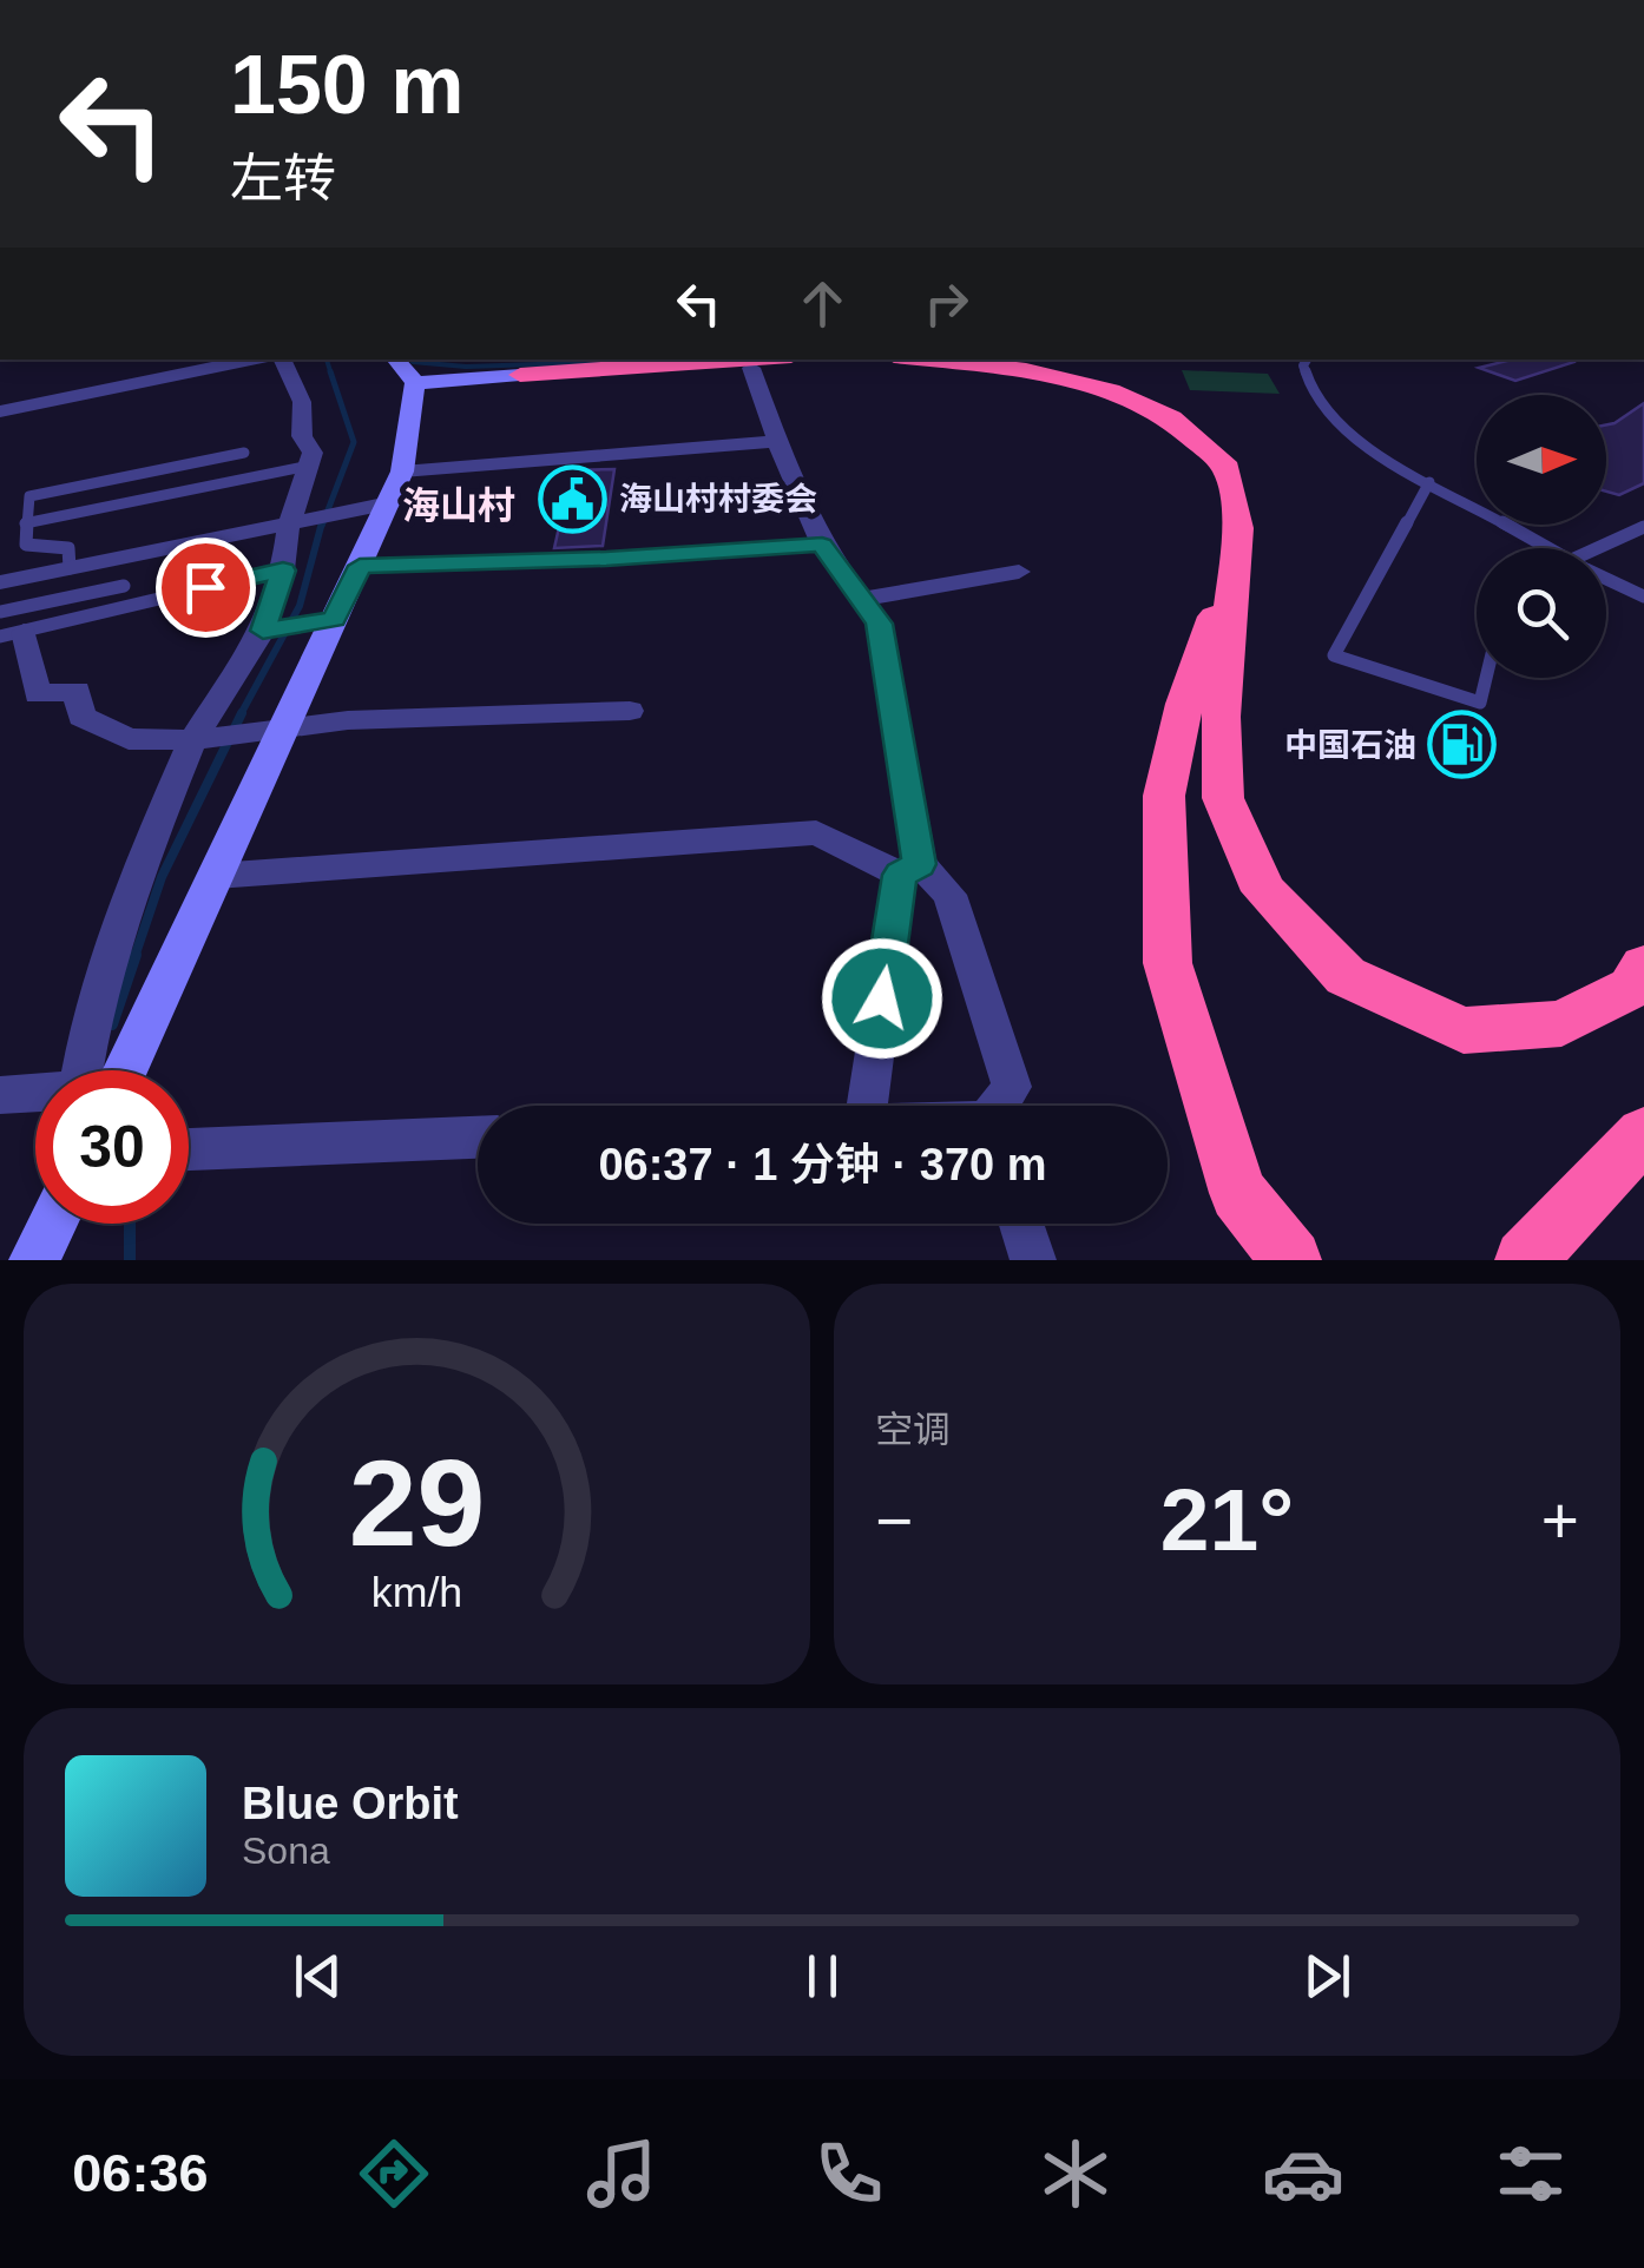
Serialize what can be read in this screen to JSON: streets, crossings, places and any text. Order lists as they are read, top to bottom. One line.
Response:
{"districts":["海山村"],"places":{"public building":["海山村村委会"],"fuel station":["中国石油"]},"north":"right","page":{"turn":["150 m","左转"],"limit":"30","trip":"06:37 · 1 分钟 · 370 m","tile":"空调","heat":["−","21°","+"],"song":["Blue Orbit","Sona"],"tabs":"06:36","gauge":["29","km/h"]}}
